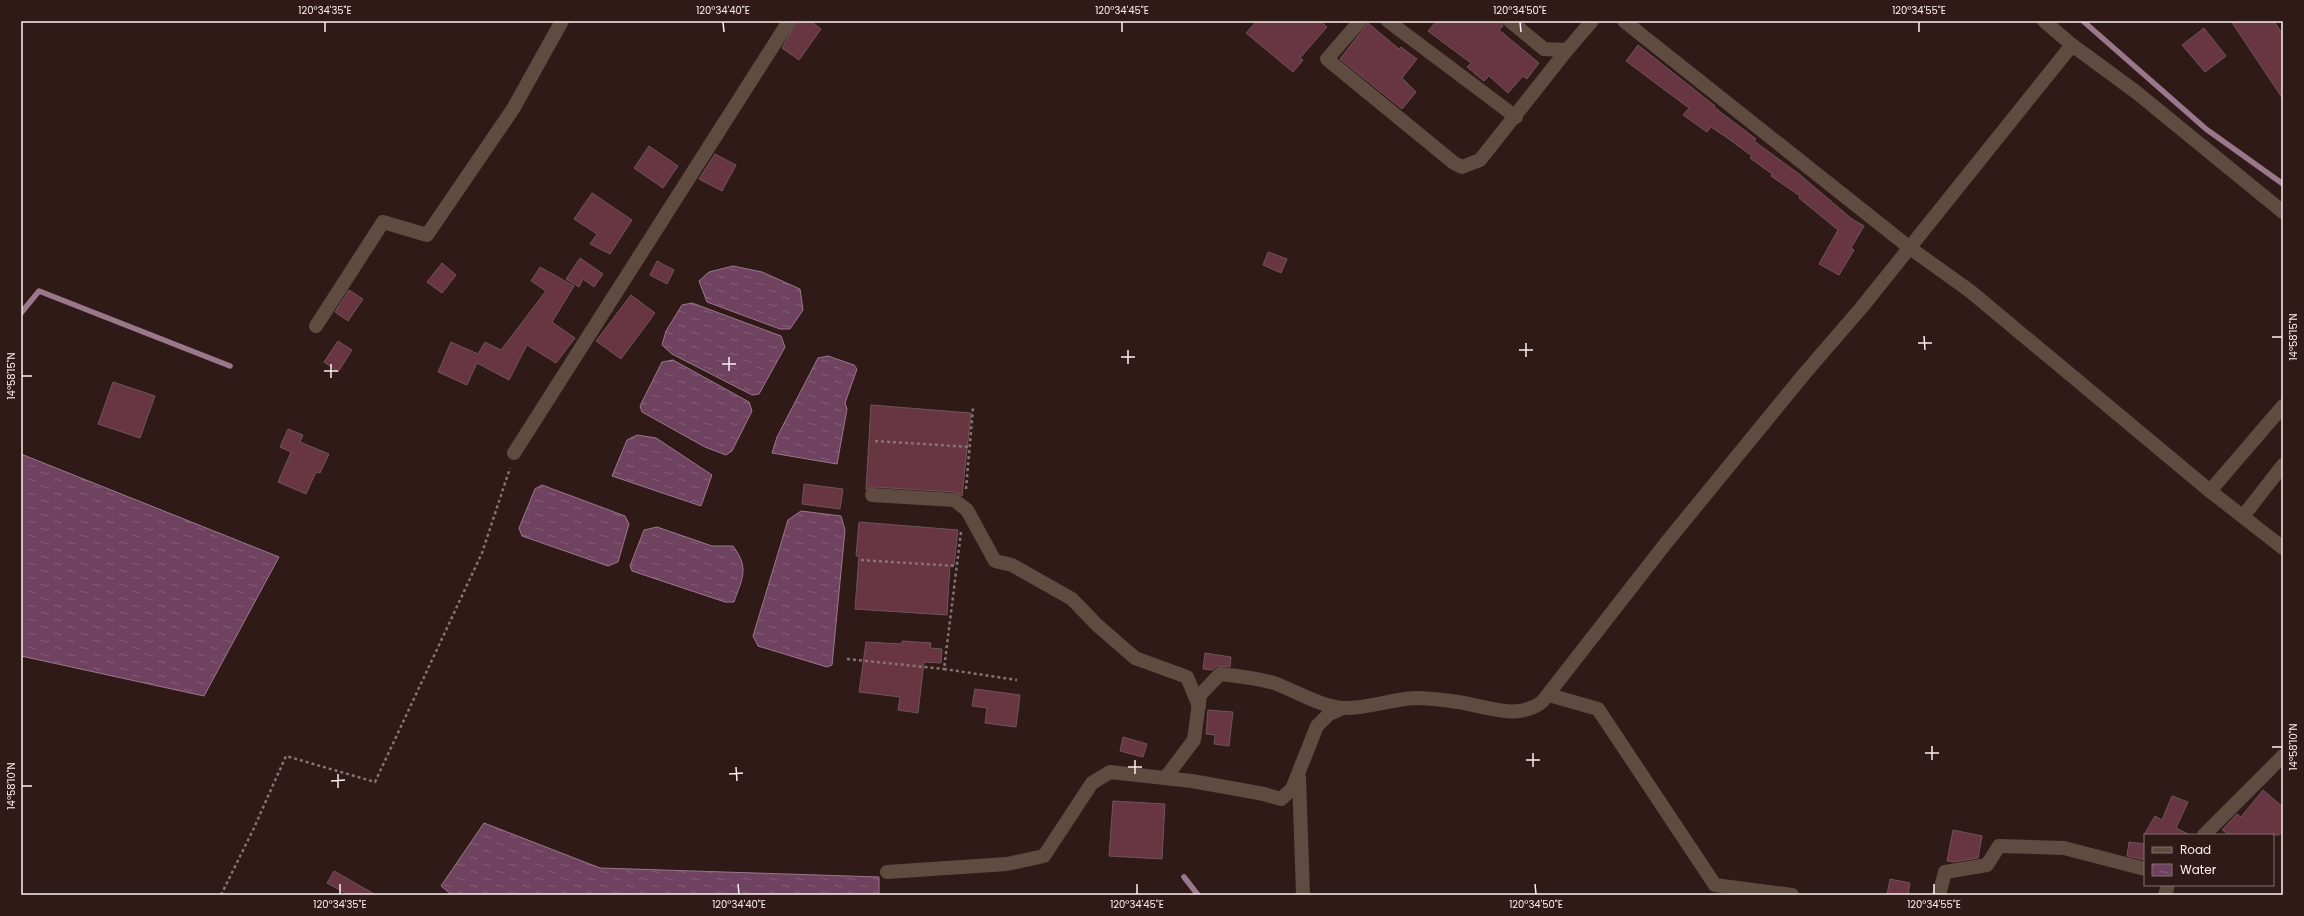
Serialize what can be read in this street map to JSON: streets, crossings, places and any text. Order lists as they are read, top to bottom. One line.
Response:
{"legend":["Road","Water"],"coordinates":["120°34'35\"E","120°34'40\"E","120°34'45\"E","120°34'50\"E","120°34'55\"E","14°58'15\"N","14°58'10\"N"]}
